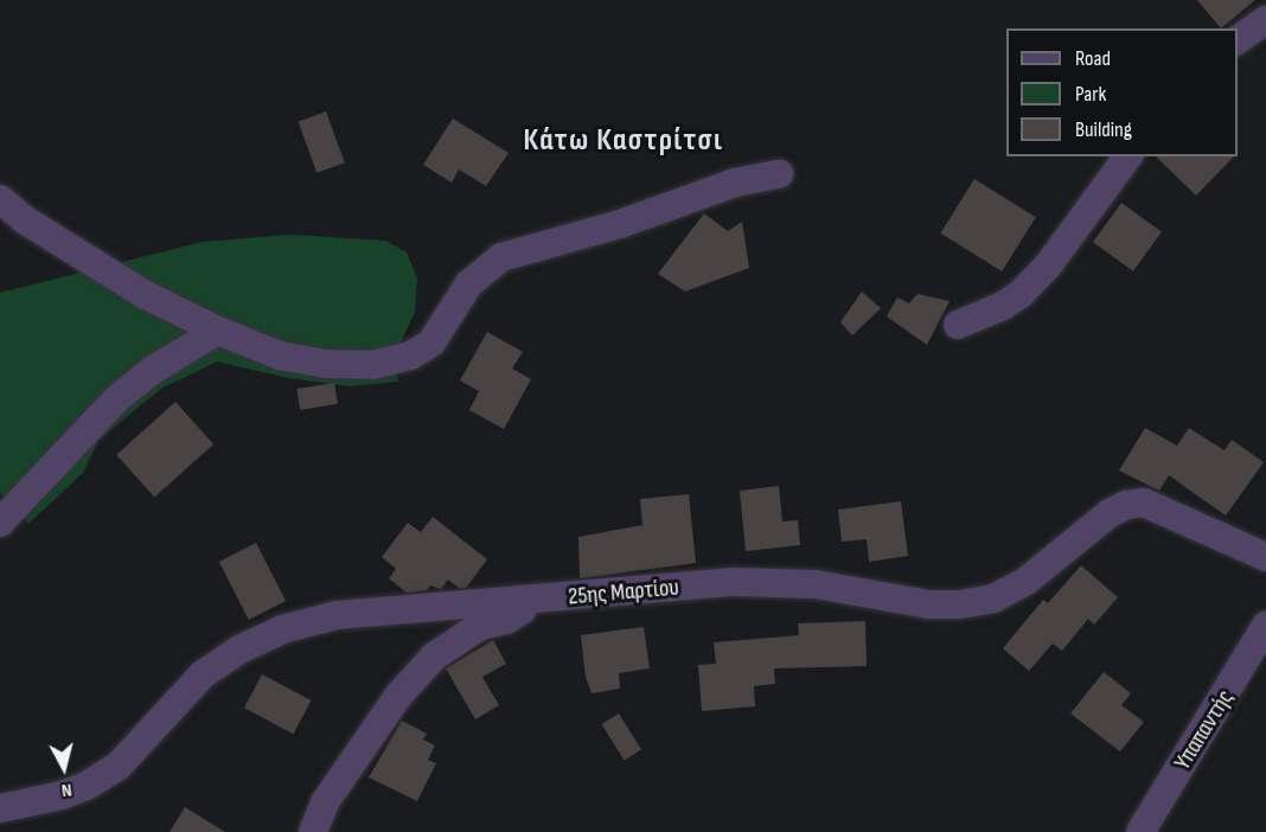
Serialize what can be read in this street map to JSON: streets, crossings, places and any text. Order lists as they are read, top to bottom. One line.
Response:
{"streets":{"street":["25ης Μαρτίου","Υπαπαντής"]},"districts":["Κάτω Καστρίτσι"],"legend":["Road","Park","Building"],"north":"bottom"}
